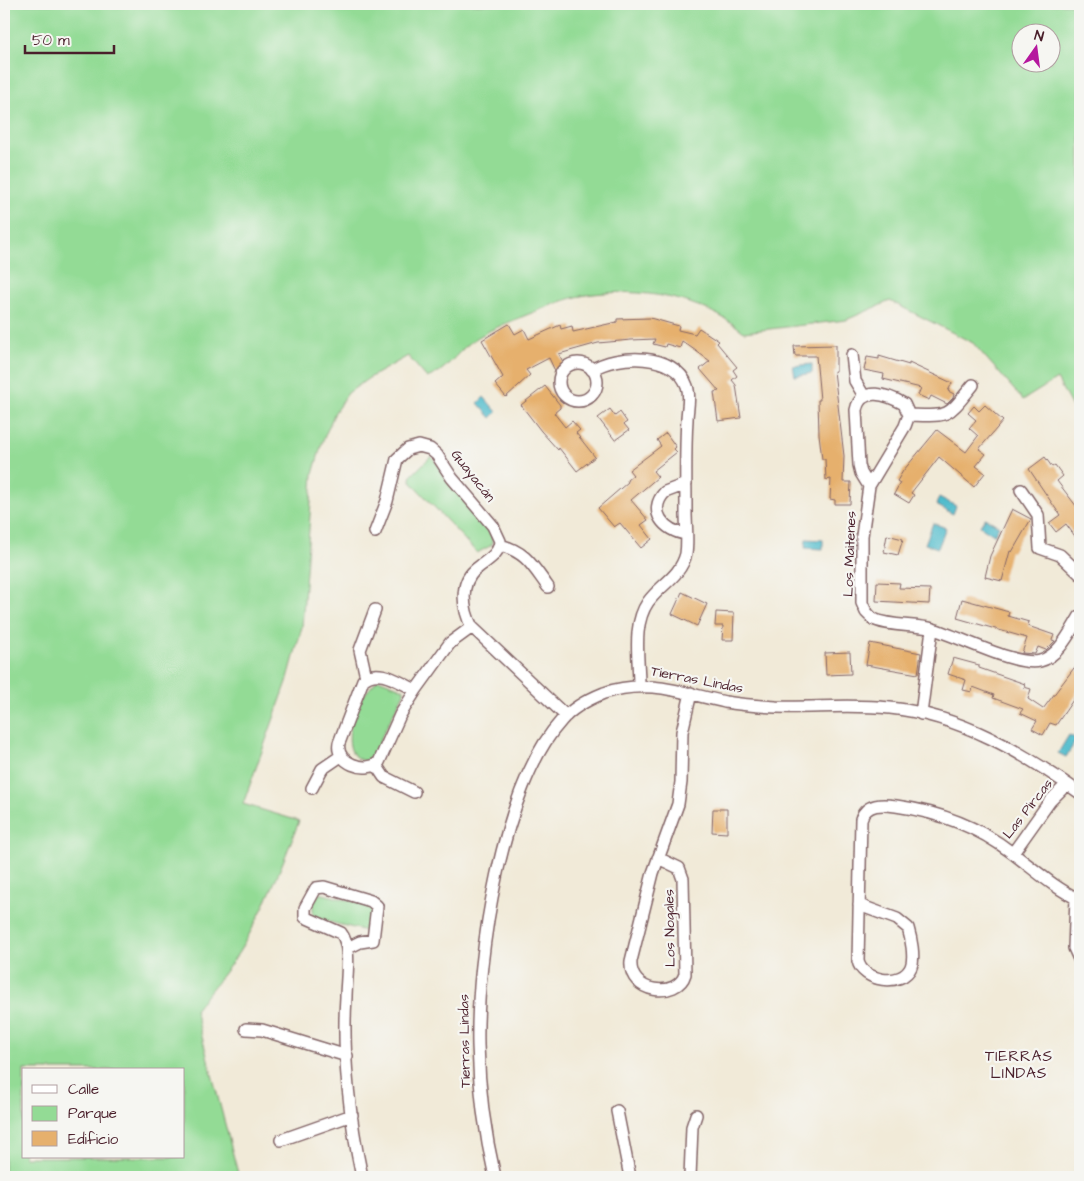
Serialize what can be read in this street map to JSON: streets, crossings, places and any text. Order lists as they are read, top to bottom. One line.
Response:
{"streets":{"street":["Guayacán","Los Maitenes","Tierras Lindas","Las Pircas","Los Nogales"]},"crossings":[["Tierras Lindas","Las Pircas"],["Tierras Lindas","Los Nogales"]],"districts":["TIERRAS LINDAS"],"legend":["Calle","Parque","Edificio"],"scale_bar":"50 m","north":"top"}
